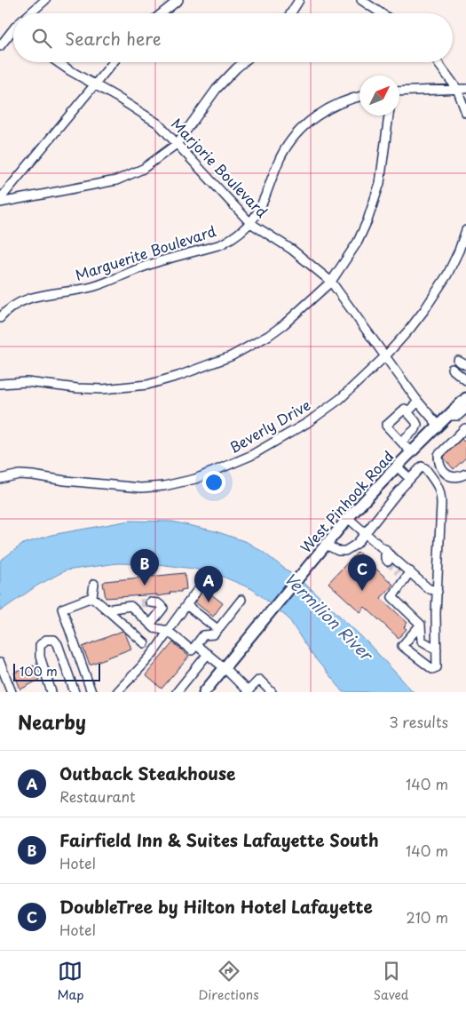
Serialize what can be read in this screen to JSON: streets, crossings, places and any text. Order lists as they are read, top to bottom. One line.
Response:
{"streets":{"main road":["West Pinhook Road"],"street":["Marjorie Boulevard","Marguerite Boulevard","Beverly Drive"]},"crossings":[["Marjorie Boulevard","Marguerite Boulevard"],["Marjorie Boulevard","Beverly Drive"],["Marjorie Boulevard","West Pinhook Road"]],"water":["Vermilion River"],"scale_bar":"100 m","north":"top right","page":{"search":"Search here","pins":["B","C","A"],"scale":"100 m","heading":["Nearby","3 results"],"list":[{"mark":"A","name":"Outback Steakhouse","note":"Restaurant","value":"140 m"},{"mark":"B","name":"Fairfield Inn & Suites Lafayette South","note":"Hotel","value":"140 m"},{"mark":"C","name":"DoubleTree by Hilton Hotel Lafayette","note":"Hotel","value":"210 m"}],"nav":["Map","Directions","Saved"]}}
